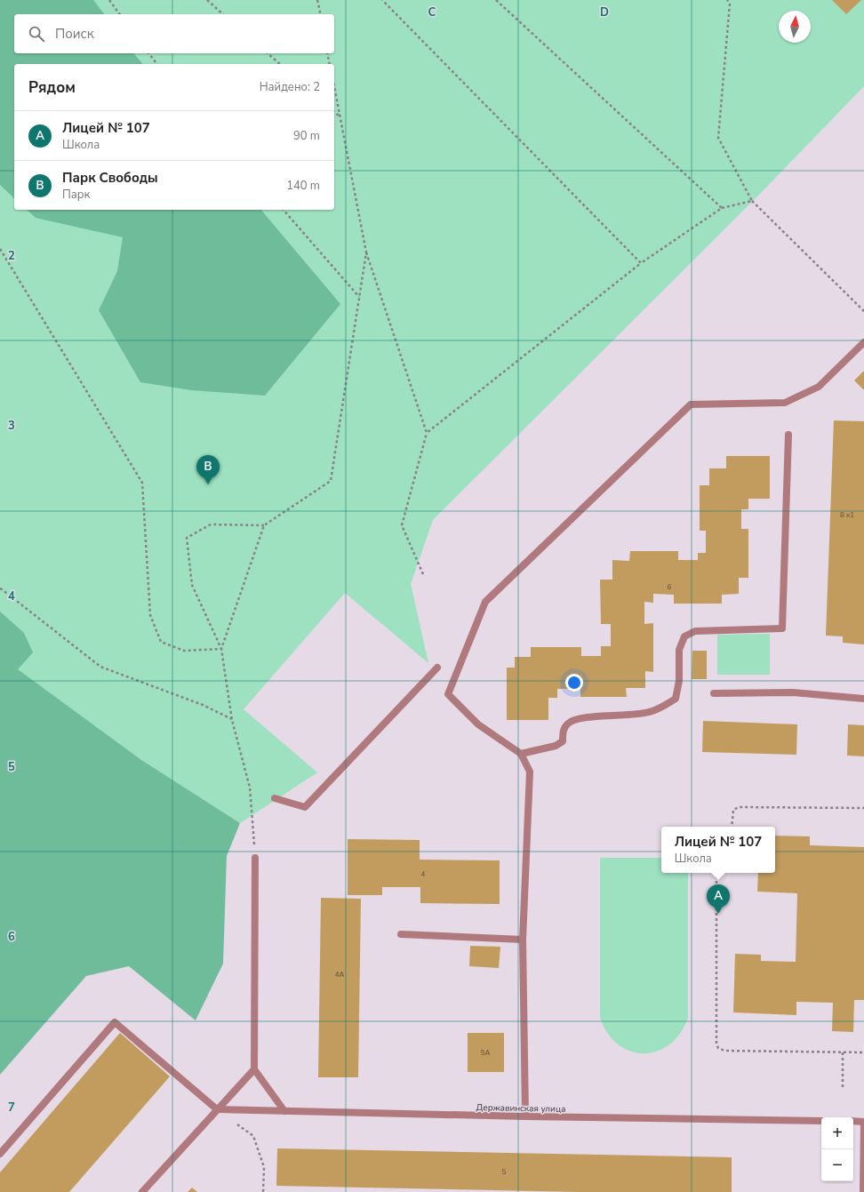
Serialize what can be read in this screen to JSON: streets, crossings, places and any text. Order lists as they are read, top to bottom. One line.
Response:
{"streets":{"street":["Державинская улица"]},"house_numbers":["8 к1","6","4","4А","5А","5"],"north":"top","page":{"search":"Поиск","heading":["Рядом","Найдено: 2"],"list":[{"mark":"A","name":"Лицей № 107","note":"Школа","value":"90 m"},{"mark":"B","name":"Парк Свободы","note":"Парк","value":"140 m"}],"pins":["B","A"],"popup":["Лицей № 107","Школа"],"map_buttons":["+","−"]},"grid":{"columns":["C","D"],"rows":["2","3","4","5","6","7"]}}
